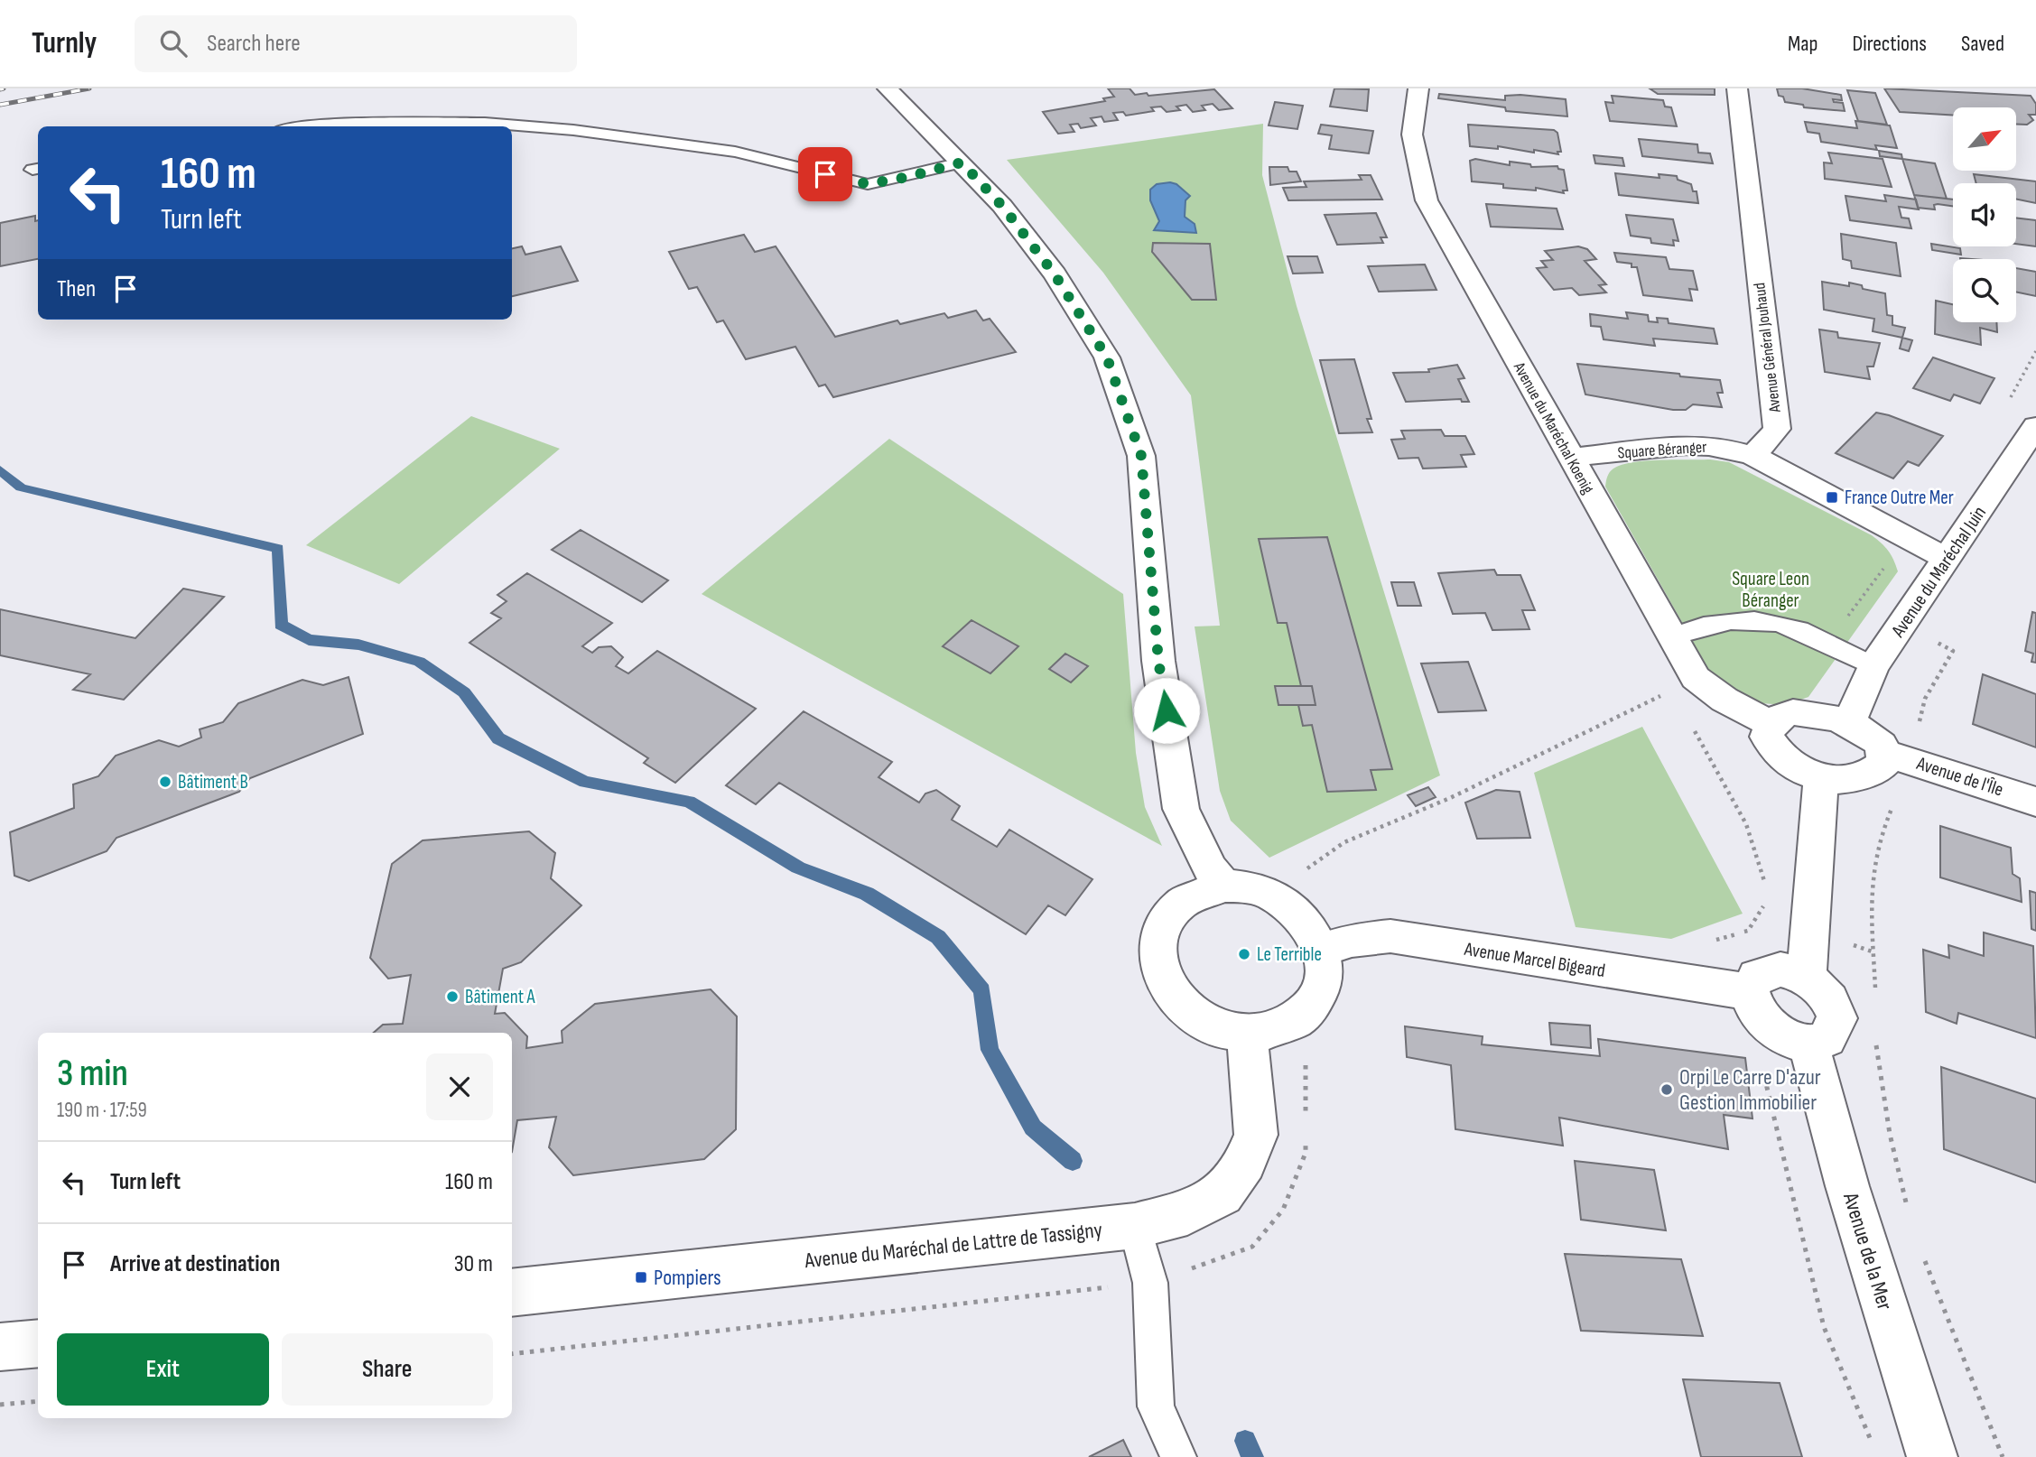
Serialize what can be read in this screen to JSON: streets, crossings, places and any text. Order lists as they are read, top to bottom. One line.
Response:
{"streets":{"street":["Avenue Général Jouhaud","Avenue du Maréchal Koenig","Square Béranger","Avenue du Maréchal Juin","Avenue de l'Île","Avenue Marcel Bigeard","Avenue du Maréchal de Lattre de Tassigny","Avenue de la Mer"]},"crossings":[["Avenue Général Jouhaud","Square Béranger"],["Avenue du Maréchal Koenig","Square Béranger"],["Avenue Marcel Bigeard","Avenue du Maréchal de Lattre de Tassigny"],["Avenue Marcel Bigeard","Avenue de la Mer"]],"parks":["Square Leon Béranger"],"places":{"transit":["France Outre Mer","Pompiers"],"other":["Bâtiment B","Le Terrible","Bâtiment A","Orpi Le Carre D'azur Gestion Immobilier"]},"north":"top right","page":{"header":"Turnly","search":"Search here","nav":["Map","Directions","Saved"],"turn":["160 m","Turn left"],"then":"Then","heading":["3 min","190 m · 17:59"],"list":[{"name":"Turn left","value":"160 m"},{"name":"Arrive at destination","value":"30 m"}],"buttons":["Exit","Share"]}}
